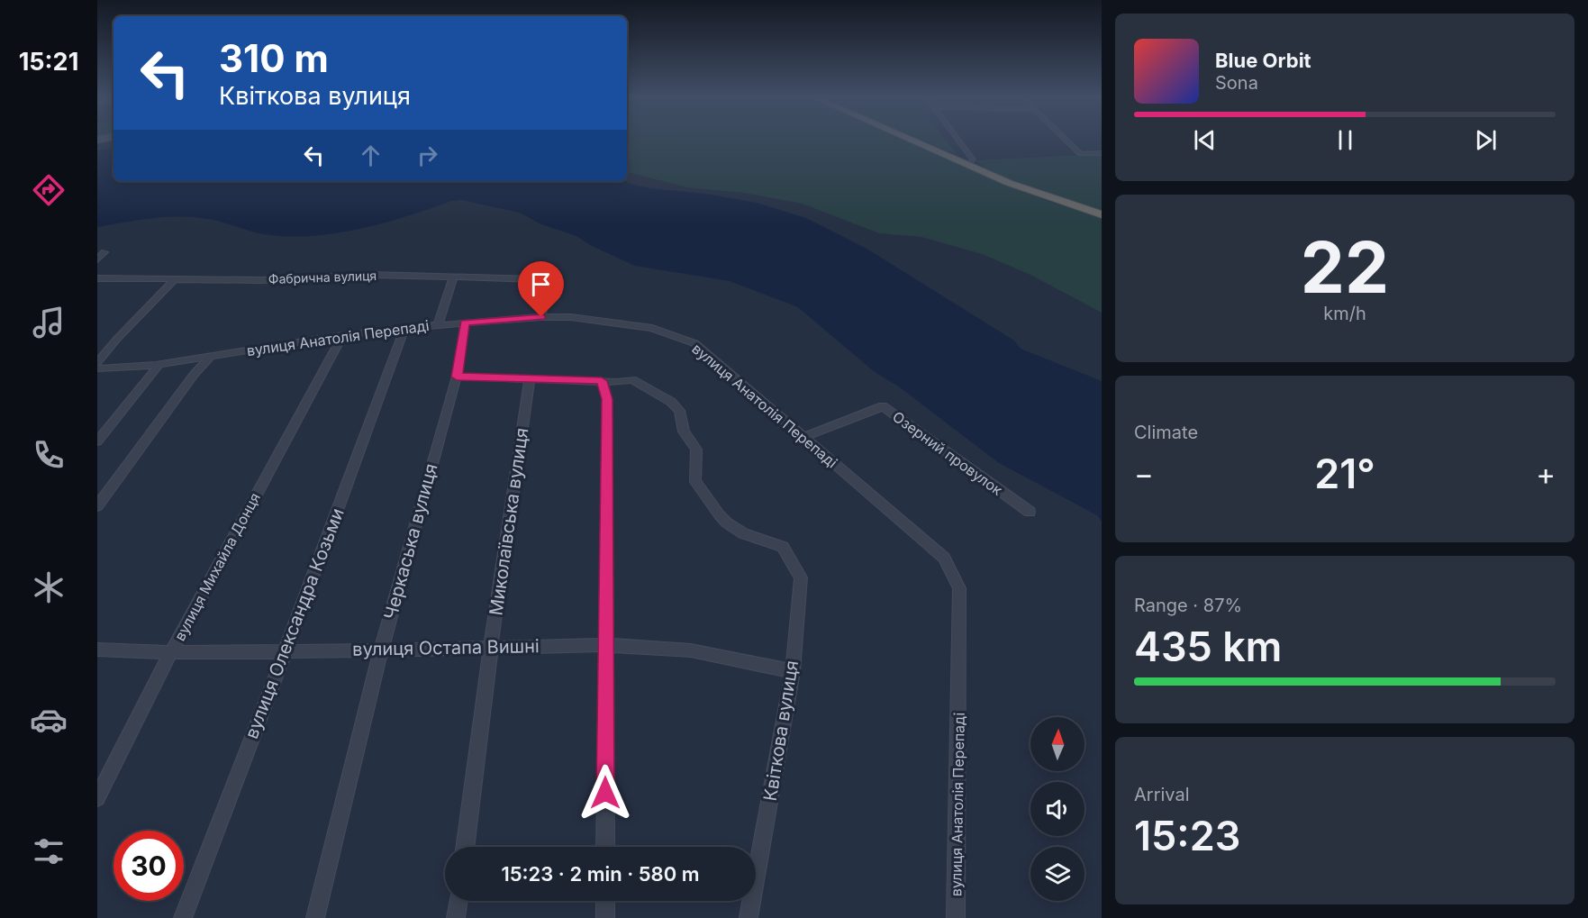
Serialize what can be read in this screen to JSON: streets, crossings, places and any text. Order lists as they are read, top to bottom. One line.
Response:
{"streets":{"street":["Фабрична вулиця","вулиця Анатолія Перепаді","Озерний провулок","Миколаївська вулиця","Черкаська вулиця","вулиця Михайла Донця","вулиця Олександра Козьми","вулиця Остапа Вишні","Квіткова вулиця"]},"crossings":[["Фабрична вулиця","вулиця Анатолія Перепаді"],["вулиця Анатолія Перепаді","Озерний провулок"],["вулиця Анатолія Перепаді","Черкаська вулиця"],["вулиця Анатолія Перепаді","вулиця Михайла Донця"],["вулиця Анатолія Перепаді","вулиця Олександра Козьми"],["Миколаївська вулиця","вулиця Остапа Вишні"],["Черкаська вулиця","вулиця Остапа Вишні"],["вулиця Михайла Донця","вулиця Остапа Вишні"],["вулиця Олександра Козьми","вулиця Остапа Вишні"],["вулиця Остапа Вишні","Квіткова вулиця"]],"north":"top","page":{"tabs":"15:21","turn":["310 m","Квіткова вулиця"],"song":["Blue Orbit","Sona"],"tile":[["22","km/h"],"Climate",["Range · 87%","435 km"],["Arrival","15:23"]],"heat":["−","21°","+"],"limit":"30","trip":"15:23 · 2 min · 580 m"}}
